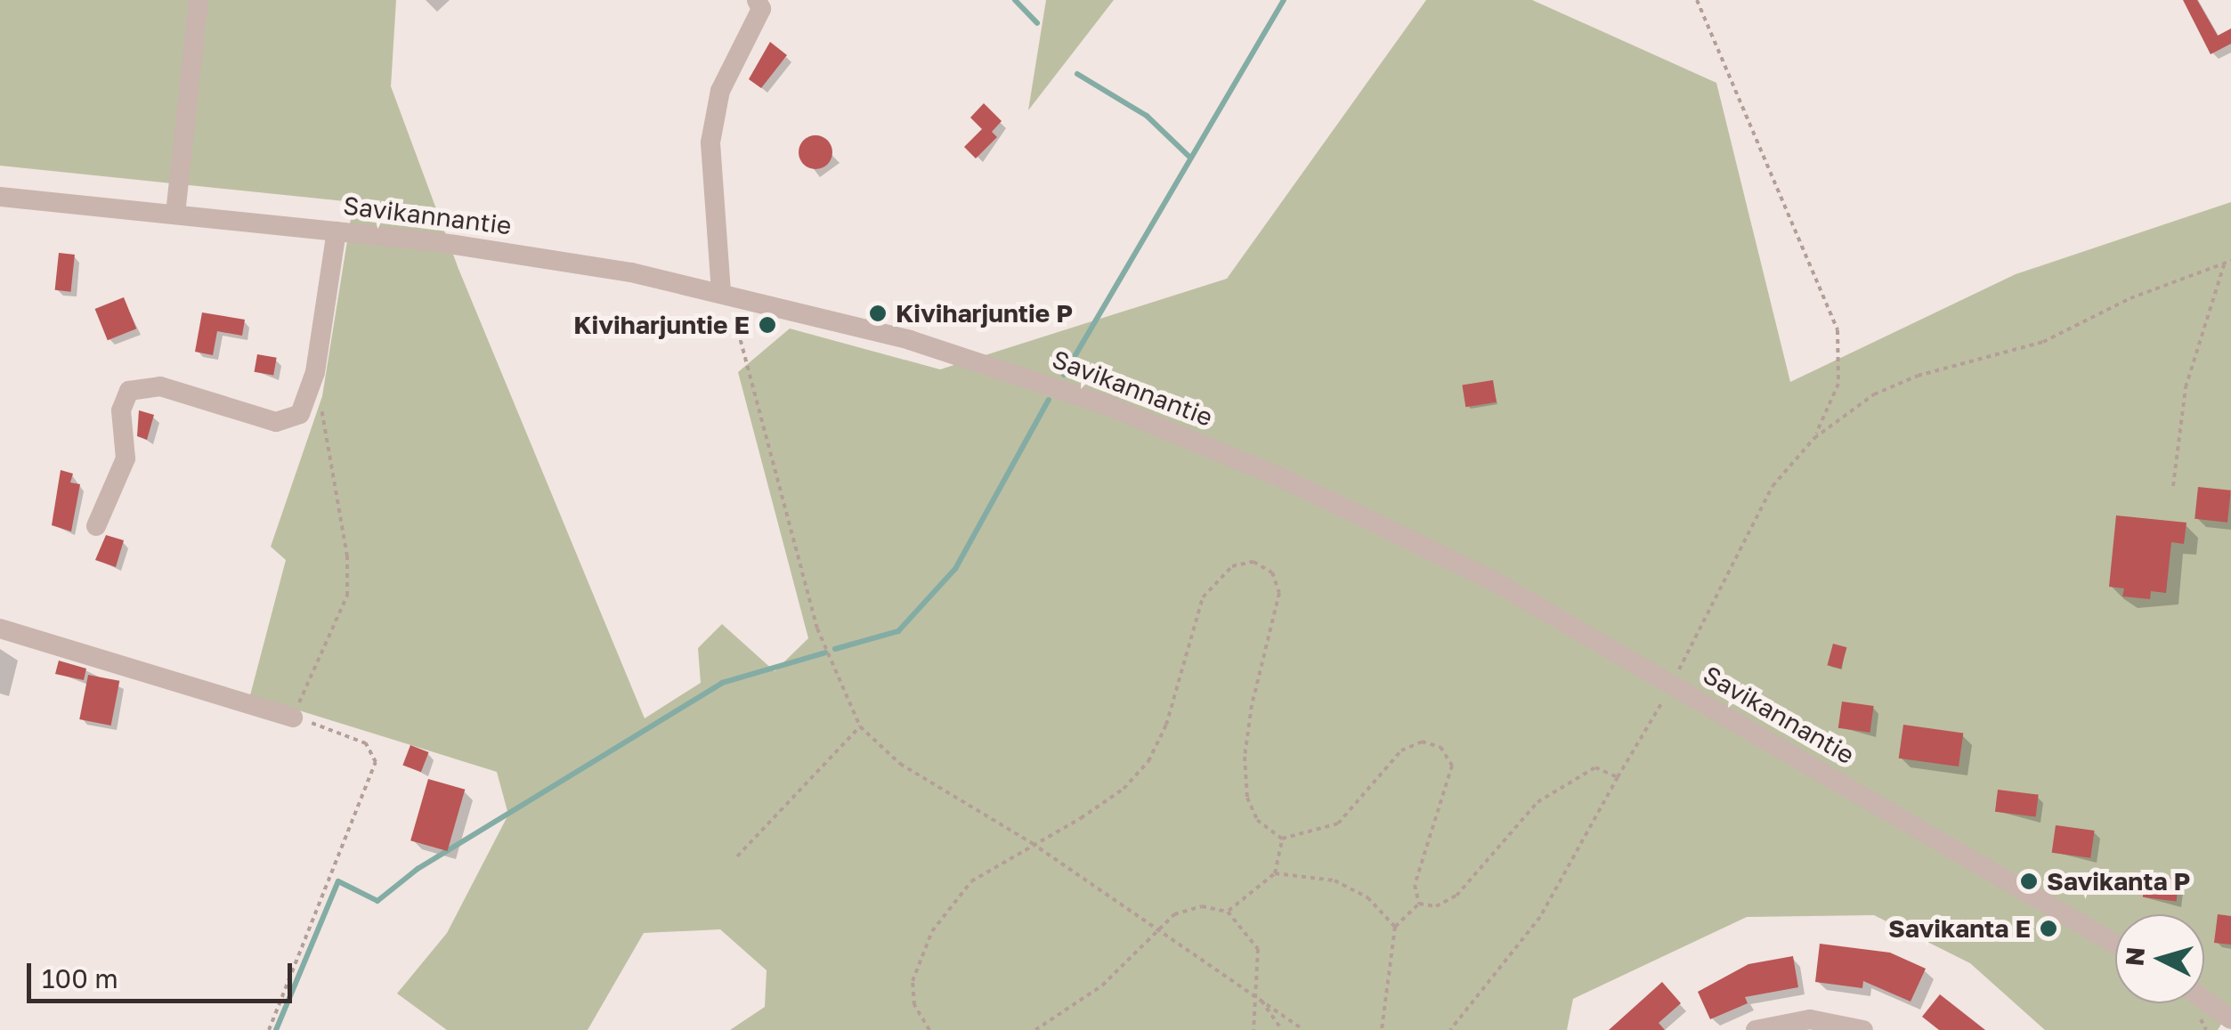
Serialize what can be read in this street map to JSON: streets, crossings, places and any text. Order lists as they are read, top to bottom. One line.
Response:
{"streets":{"street":["Savikannantie"]},"places":["Kiviharjuntie P","Kiviharjuntie E","Savikanta P","Savikanta E"],"scale_bar":"100 m","north":"left"}
